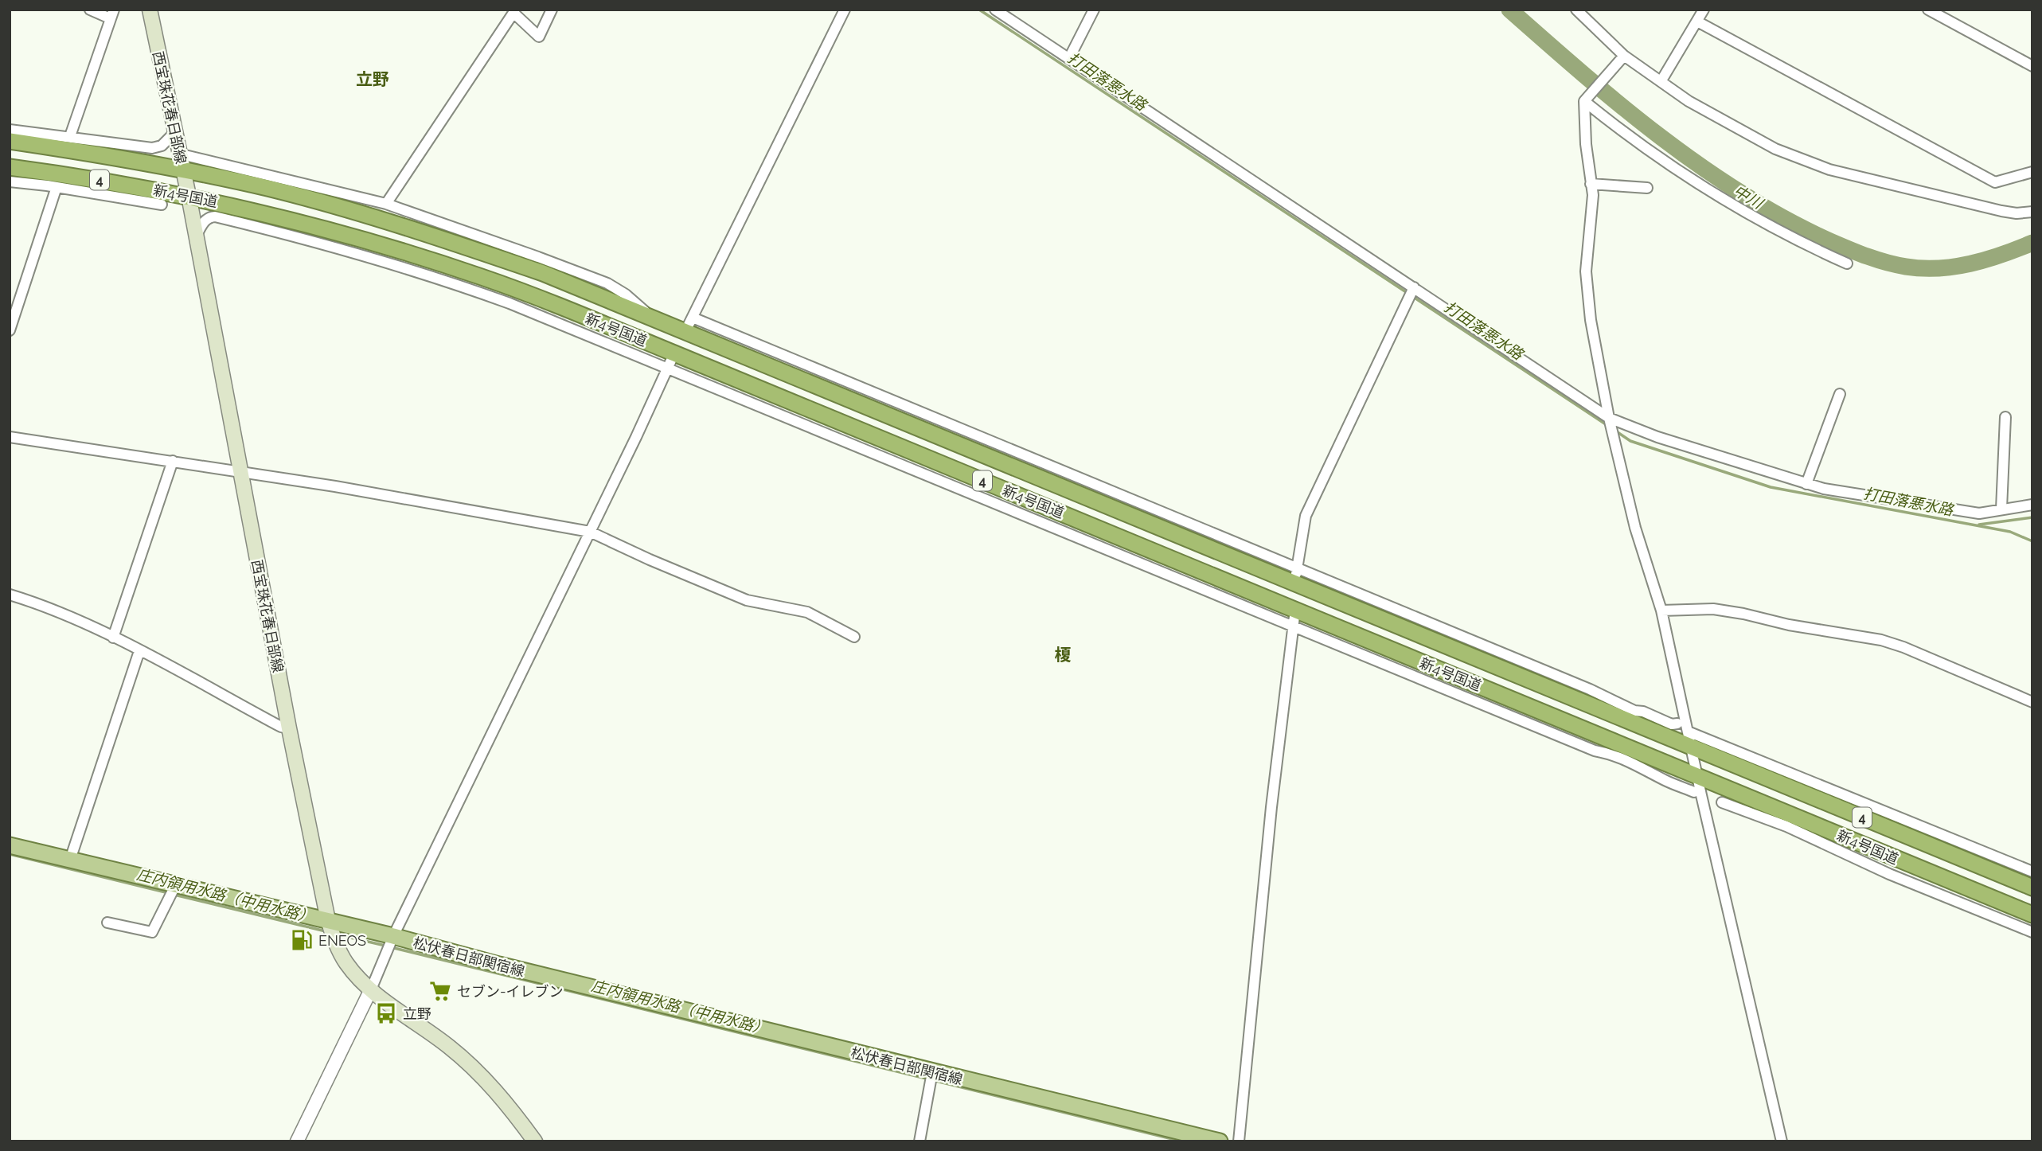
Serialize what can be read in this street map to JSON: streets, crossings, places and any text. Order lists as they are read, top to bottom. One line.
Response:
{"streets":{"highway":["4","新4号国道"],"main road":["西宝珠花春日部線","松伏春日部関宿線"]},"crossings":[["西宝珠花春日部線","新4号国道"],["西宝珠花春日部線","松伏春日部関宿線"]],"districts":["立野","榎"],"water":["打田落悪水路","中川","庄内領用水路（中用水路）"],"places":{"fuel station":["ENEOS"],"supermarket":["セブン-イレブン"],"bus stop":["立野"]}}
